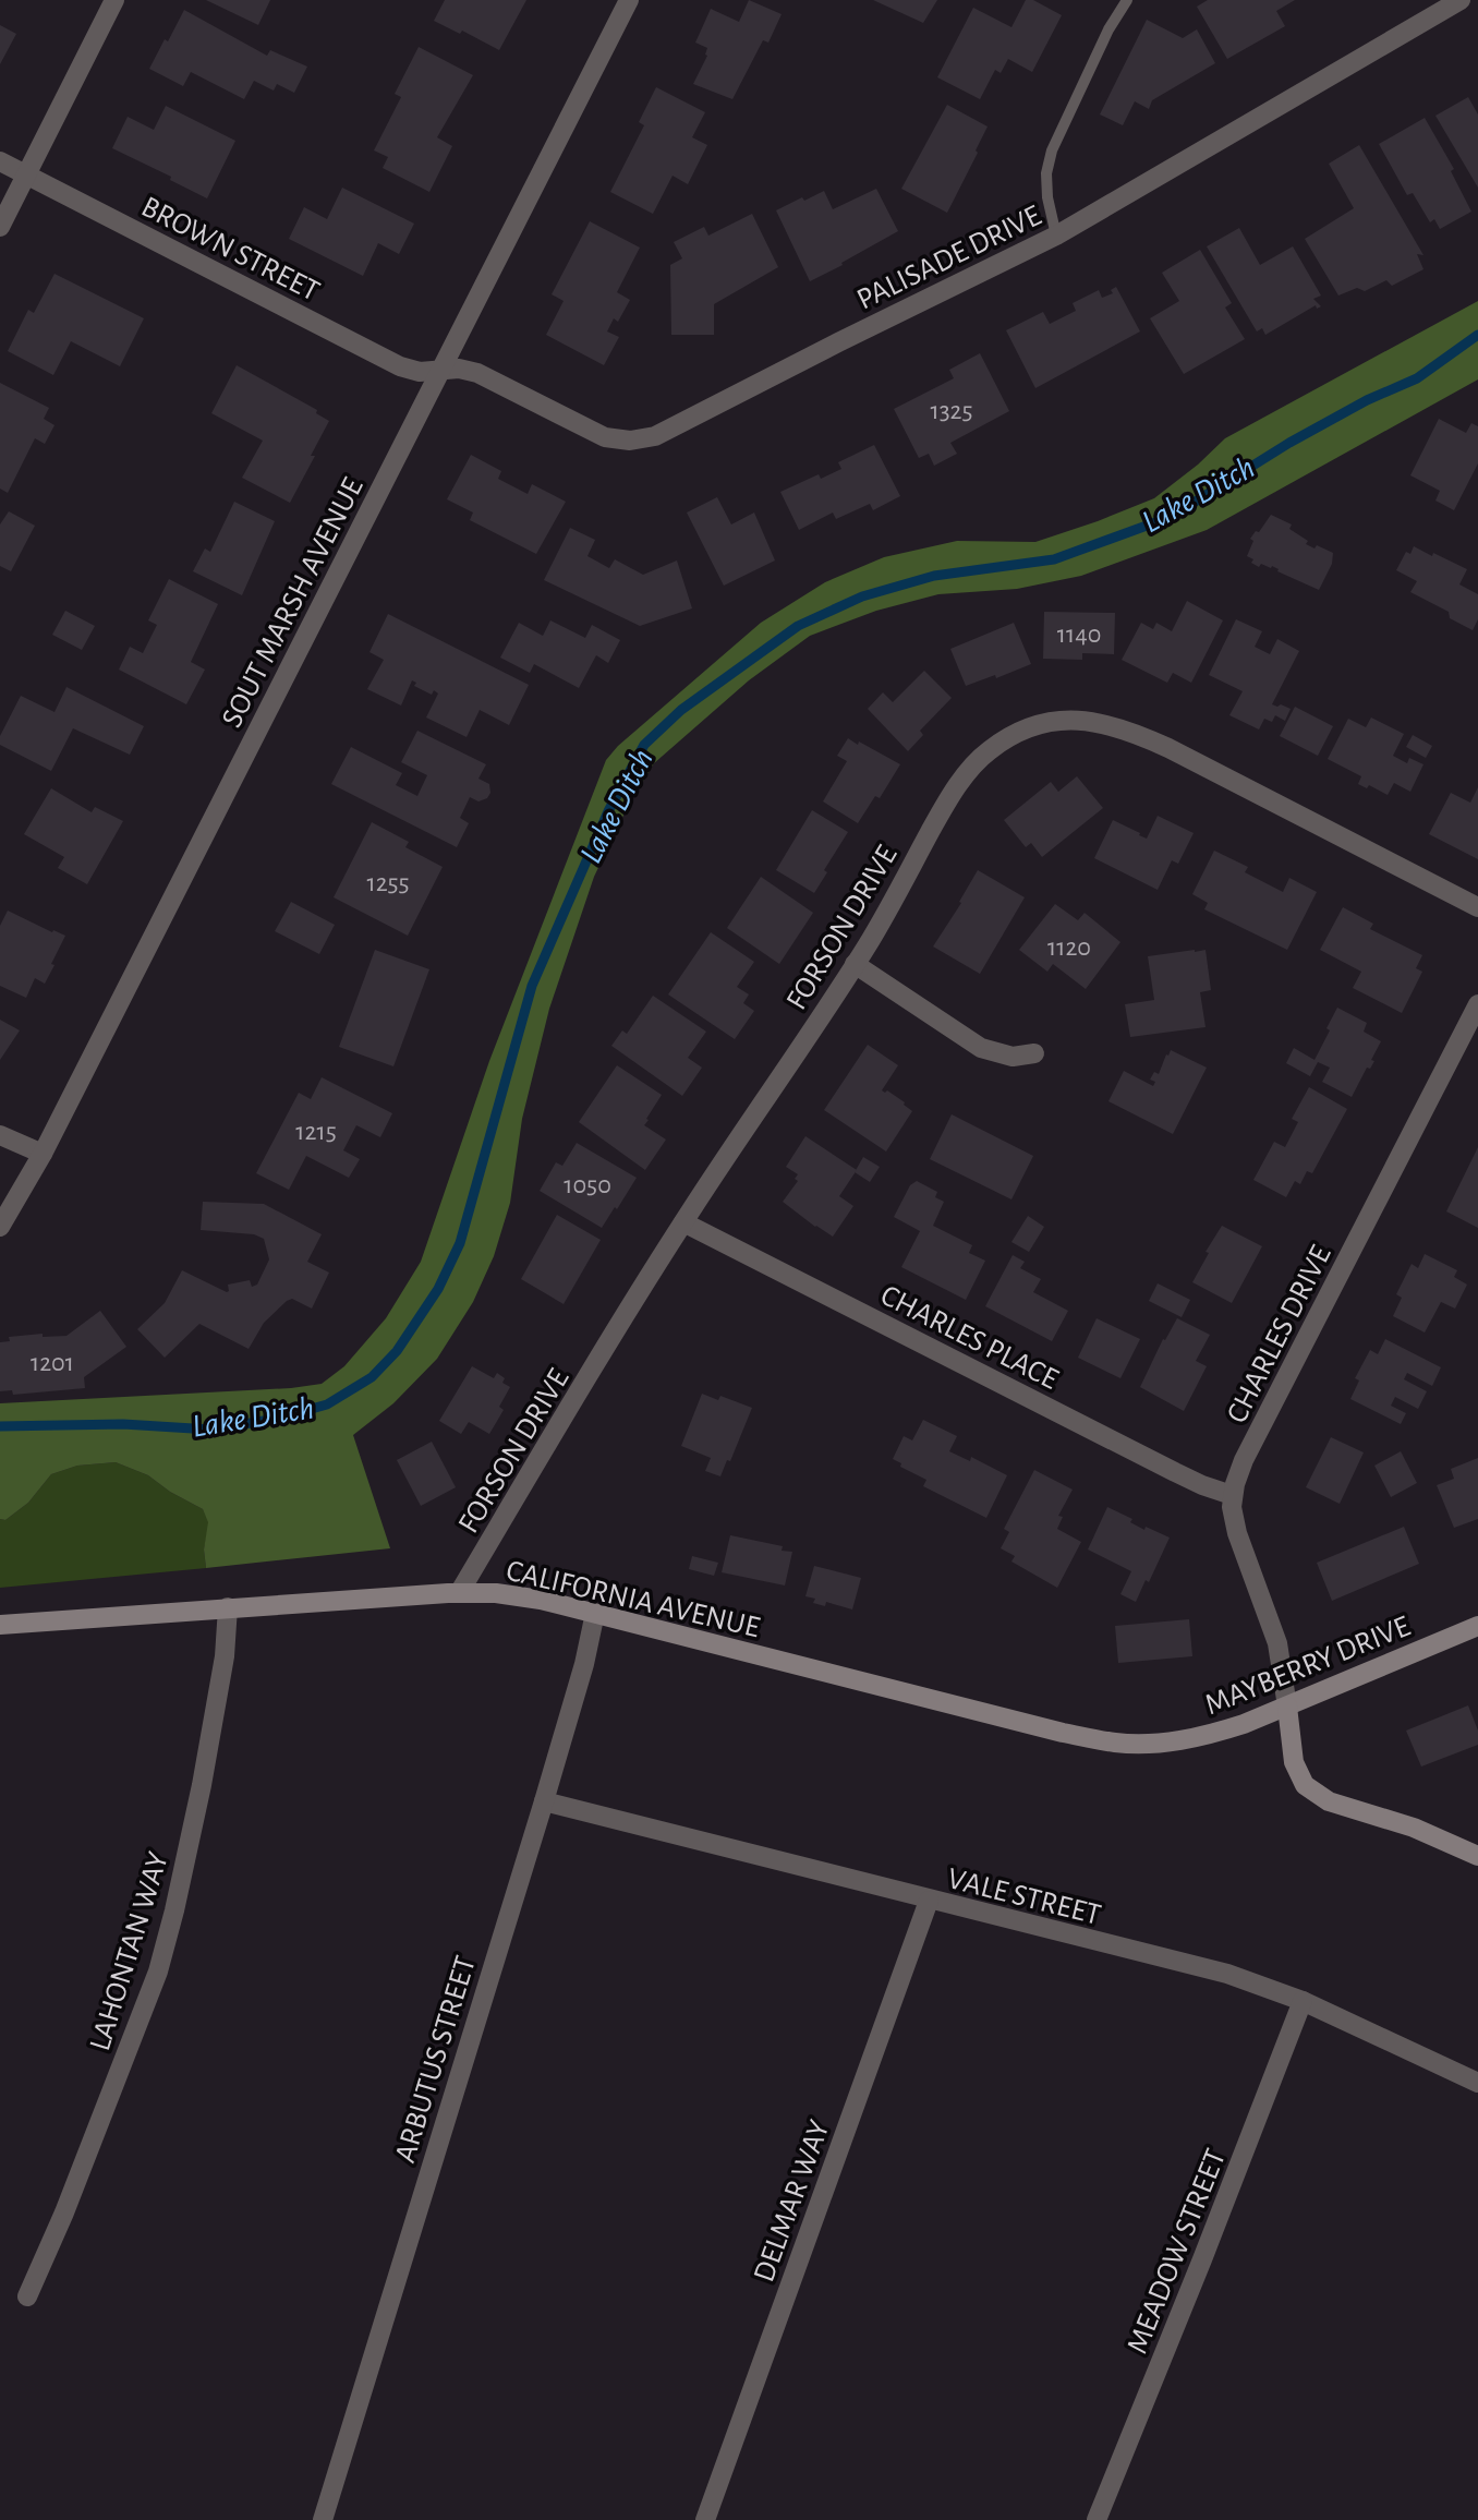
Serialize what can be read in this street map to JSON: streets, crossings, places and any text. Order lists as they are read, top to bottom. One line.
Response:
{"streets":{"main road":["CALIFORNIA AVENUE","MAYBERRY DRIVE"],"street":["BROWN STREET","PALISADE DRIVE","SOUT MARSH AVENUE","FORSON DRIVE","CHARLES DRIVE","CHARLES PLACE","VALE STREET","LAHONTAN WAY","ARBUTUS STREET","DELMAR WAY","MEADOW STREET"]},"crossings":[["BROWN STREET","PALISADE DRIVE"],["BROWN STREET","SOUT MARSH AVENUE"],["PALISADE DRIVE","SOUT MARSH AVENUE"],["FORSON DRIVE","CHARLES PLACE"],["FORSON DRIVE","CALIFORNIA AVENUE"],["CHARLES DRIVE","CHARLES PLACE"],["CHARLES DRIVE","MAYBERRY DRIVE"],["CALIFORNIA AVENUE","MAYBERRY DRIVE"],["CALIFORNIA AVENUE","LAHONTAN WAY"],["CALIFORNIA AVENUE","ARBUTUS STREET"],["VALE STREET","ARBUTUS STREET"],["VALE STREET","DELMAR WAY"],["VALE STREET","MEADOW STREET"]],"water":["Lake Ditch"],"house_numbers":["1325","1140","1255","1120","1215","1050","1201"]}
